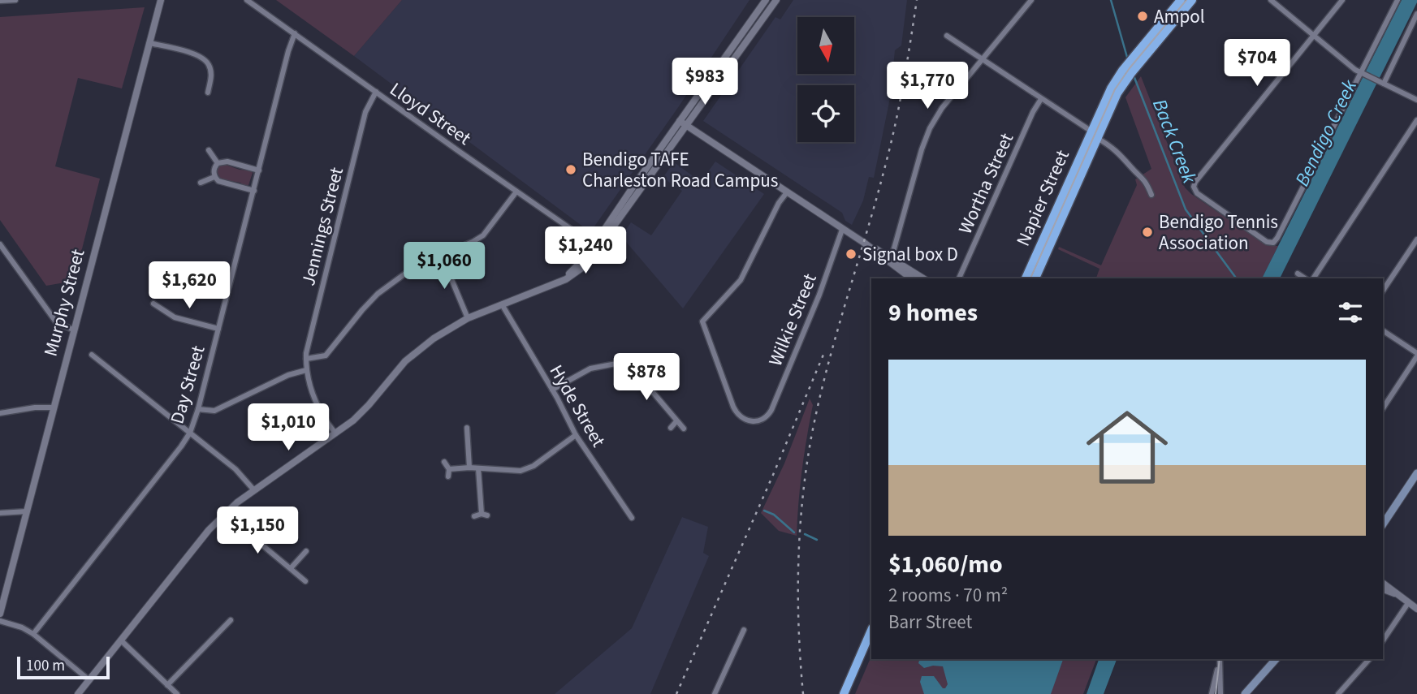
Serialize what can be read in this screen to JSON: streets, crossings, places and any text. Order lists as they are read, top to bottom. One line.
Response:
{"streets":{"highway":["Napier Street"],"street":["Lloyd Street","Wortha Street","Jennings Street","Murphy Street","Wilkie Street","Day Street","Hyde Street"]},"crossings":[["Lloyd Street","Jennings Street"],["Lloyd Street","Day Street"]],"water":["Bendigo Creek","Back Creek"],"places":["Ampol","Bendigo TAFE Charleston Road Campus","Bendigo Tennis Association","Signal box D"],"scale_bar":"100 m","north":"bottom","page":{"price":["$704","$983","$1,770","$1,240","$1,060","$1,620","$878","$1,010","$1,150"],"heading":"9 homes","list":[{"name":"$1,060/mo","note":"2 rooms · 70 m² · Barr Street"}],"scale":"100 m"}}
